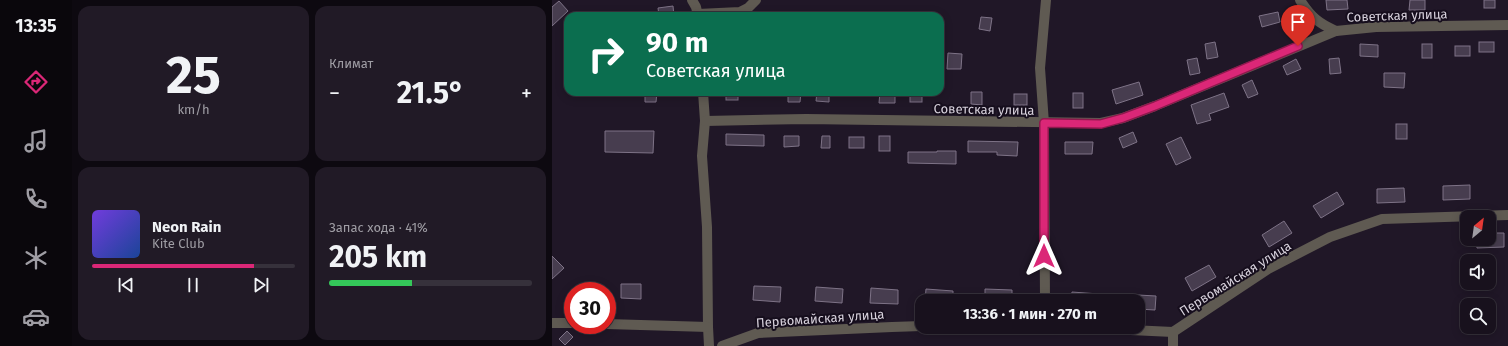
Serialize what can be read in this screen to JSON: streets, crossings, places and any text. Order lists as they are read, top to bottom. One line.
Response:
{"streets":{"street":["Советская улица","Первомайская улица"]},"north":"top right","page":{"tabs":"13:35","tile":[["25","km/h"],"Климат",["Запас хода · 41%","205 km"]],"turn":["90 m","Советская улица"],"heat":["−","21.5°","+"],"song":["Neon Rain","Kite Club"],"limit":"30","trip":"13:36 · 1 мин · 270 m"}}
